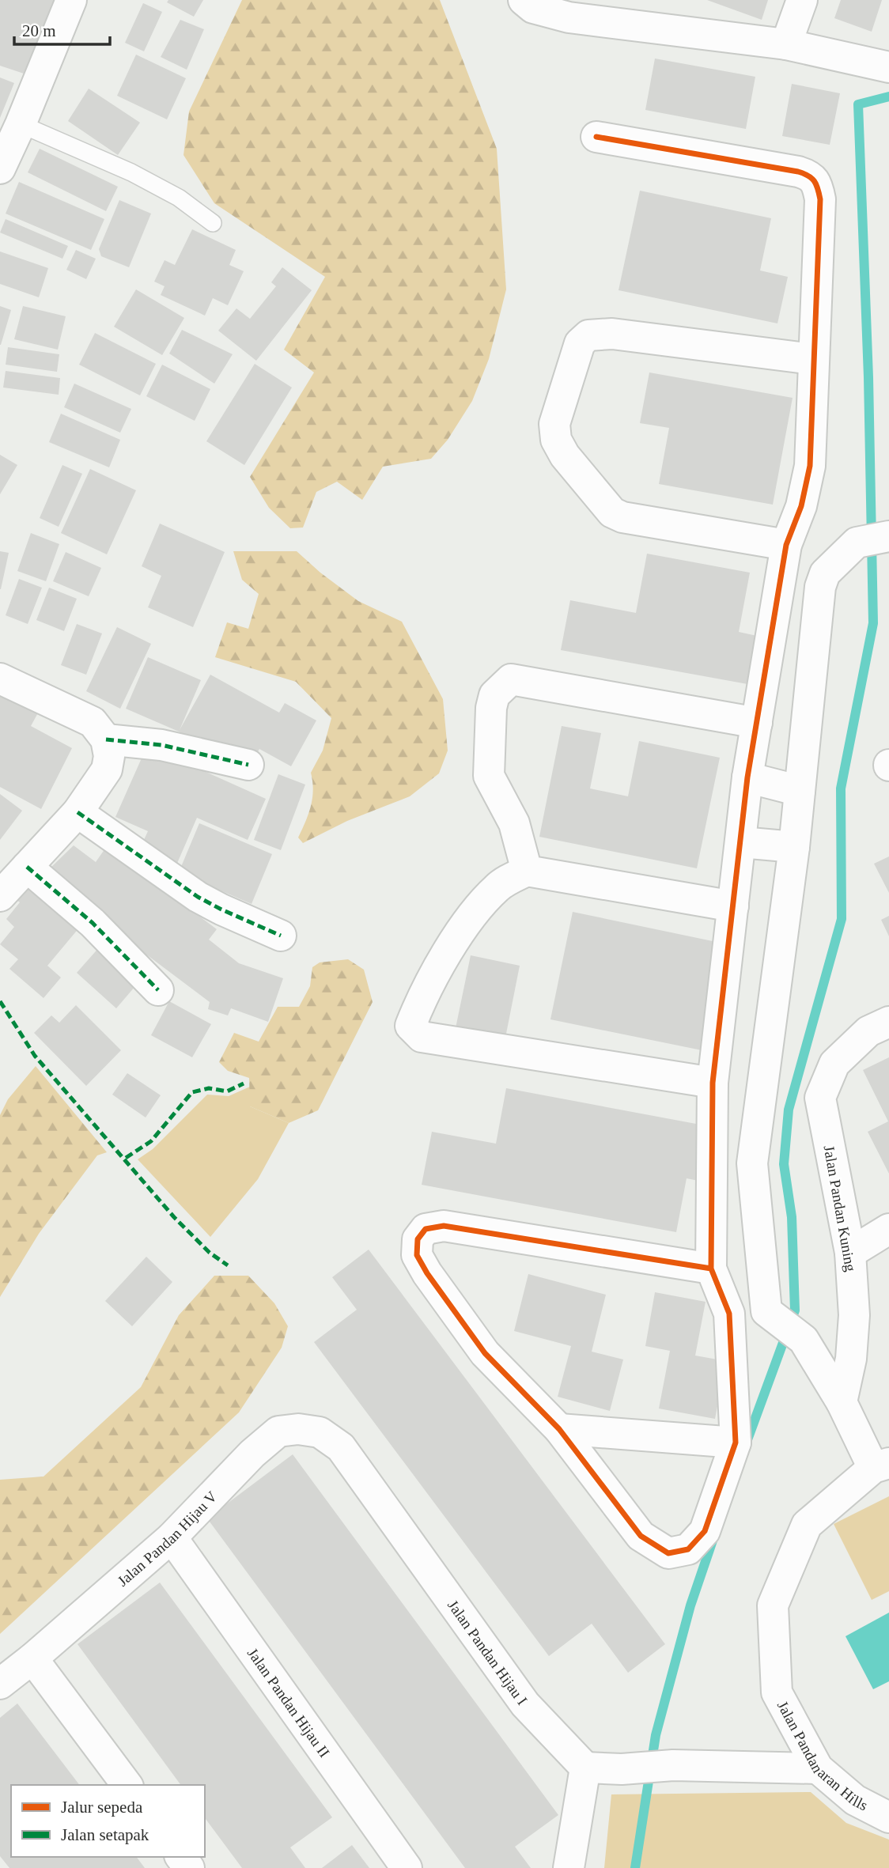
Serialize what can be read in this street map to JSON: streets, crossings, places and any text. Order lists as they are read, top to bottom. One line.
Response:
{"streets":{"street":["Jalan Pandan Kuning","Jalan Pandan Hijau V","Jalan Pandan Hijau I","Jalan Pandan Hijau II","Jalan Pandanaran Hills"]},"crossings":[["Jalan Pandan Hijau V","Jalan Pandan Hijau I"],["Jalan Pandan Hijau V","Jalan Pandan Hijau II"]],"legend":["Jalur sepeda","Jalan setapak"],"scale_bar":"20 m"}
